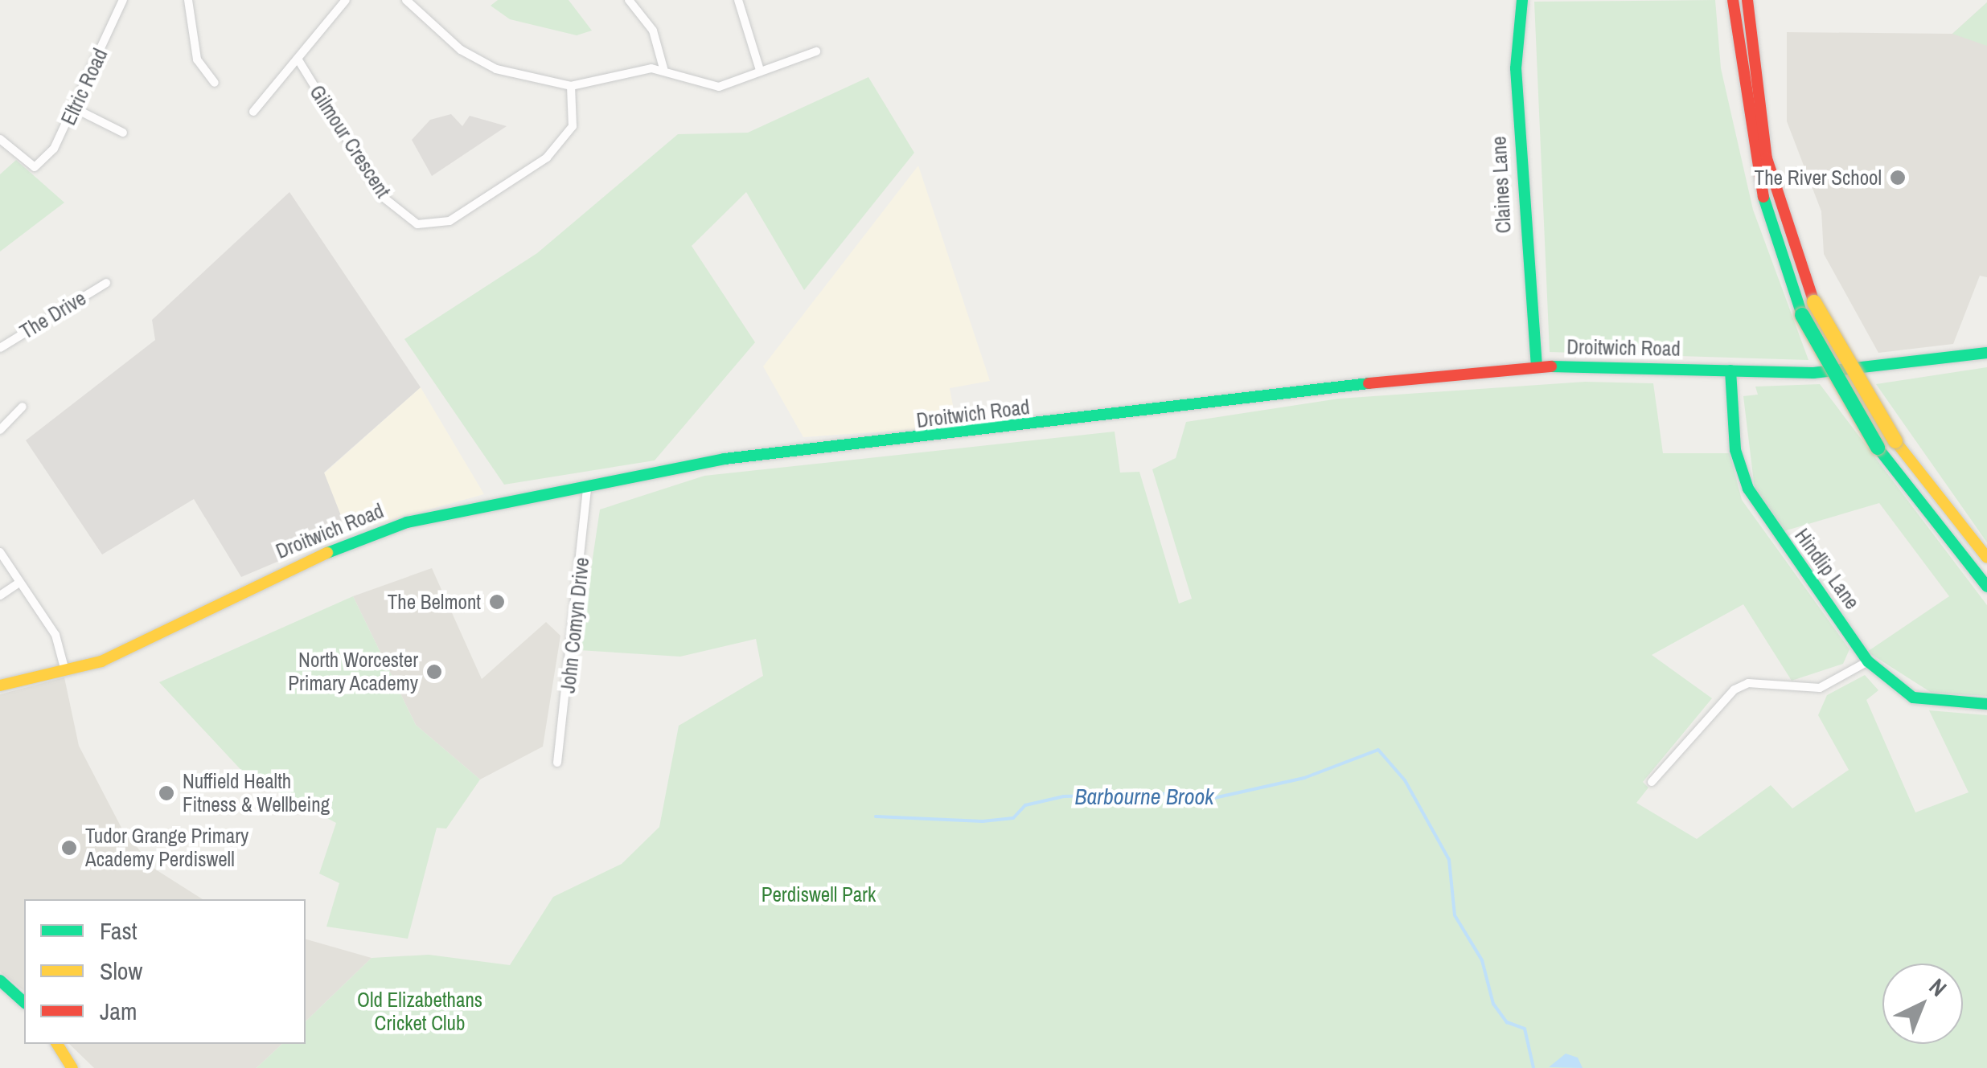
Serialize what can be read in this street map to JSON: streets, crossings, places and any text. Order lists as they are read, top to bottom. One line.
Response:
{"streets":{"main road":["Claines Lane","Droitwich Road","Hindlip Lane"],"street":["Eltric Road","Gilmour Crescent","The Drive","John Comyn Drive"]},"crossings":[["Claines Lane","Droitwich Road"],["Droitwich Road","Hindlip Lane"],["Droitwich Road","John Comyn Drive"]],"water":["Barbourne Brook"],"parks":["Perdiswell Park","Old Elizabethans Cricket Club"],"places":["The River School","The Belmont","North Worcester Primary Academy","Nuffield Health Fitness & Wellbeing","Tudor Grange Primary Academy Perdiswell"],"legend":["Fast","Slow","Jam"],"north":"top right"}
